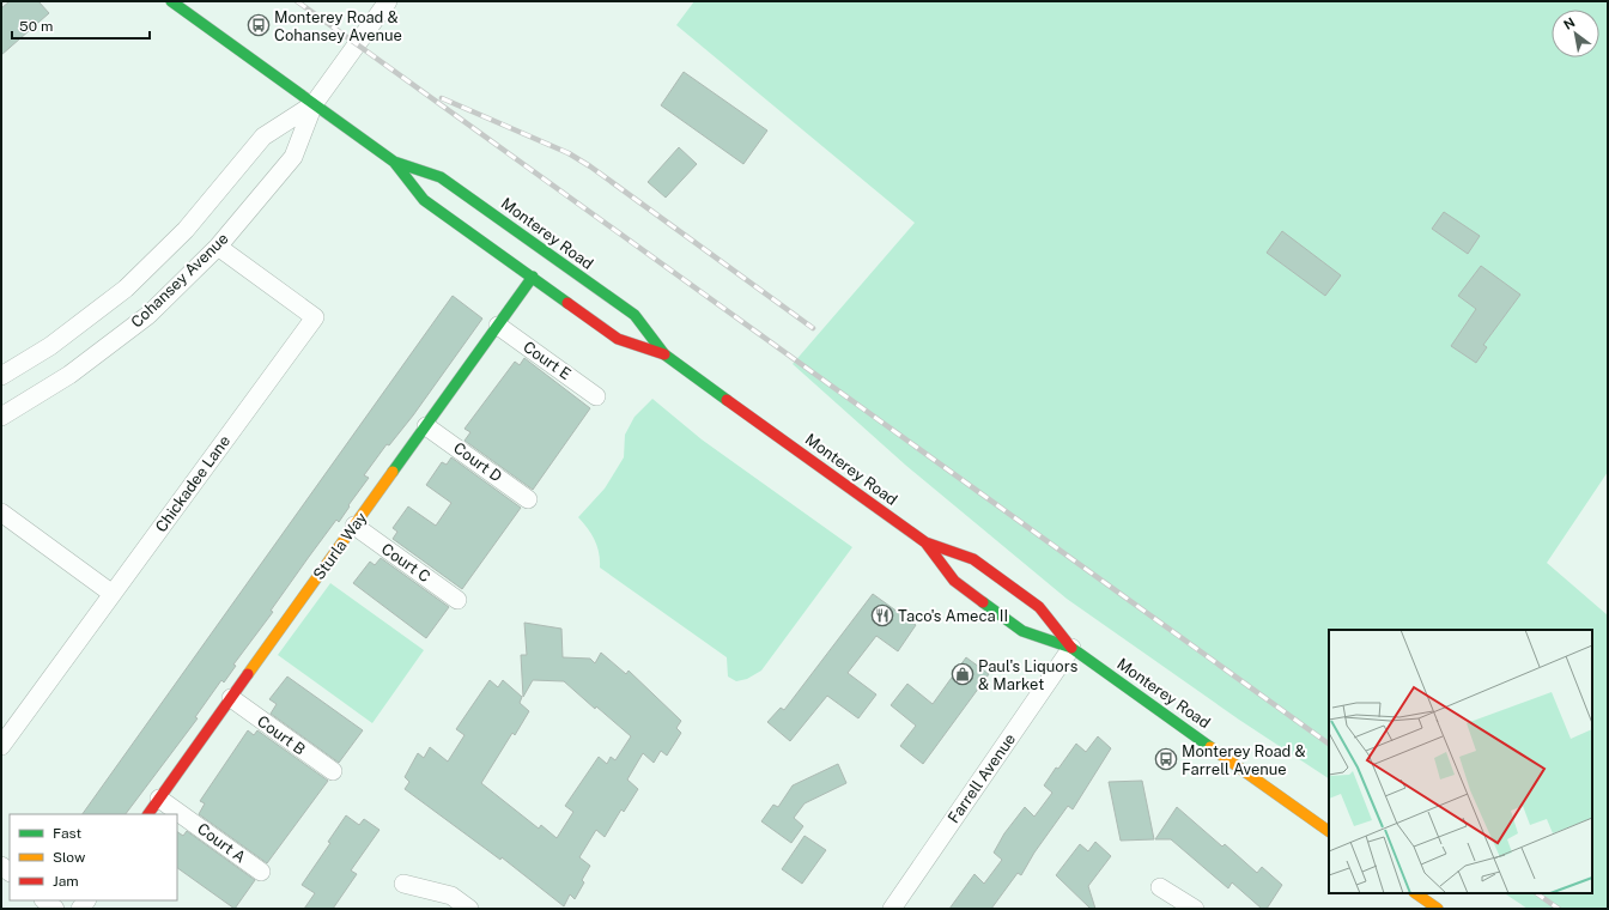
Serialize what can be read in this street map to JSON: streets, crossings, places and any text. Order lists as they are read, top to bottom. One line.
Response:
{"streets":{"main road":["Monterey Road","Sturla Way"],"street":["Cohansey Avenue","Court E","Court D","Chickadee Lane","Court C","Court B","Farrell Avenue","Court A"]},"crossings":[["Monterey Road","Cohansey Avenue"],["Monterey Road","Sturla Way"],["Monterey Road","Farrell Avenue"],["Cohansey Avenue","Chickadee Lane"],["Court E","Sturla Way"],["Court D","Sturla Way"],["Sturla Way","Court C"],["Sturla Way","Court B"],["Sturla Way","Court A"]],"places":{"bus stop":["Monterey Road & Cohansey Avenue","Monterey Road & Farrell Avenue"],"restaurant":["Taco's Ameca II"],"shop":["Paul's Liquors & Market"]},"legend":["Fast","Slow","Jam"],"scale_bar":"50 m","north":"top left"}
